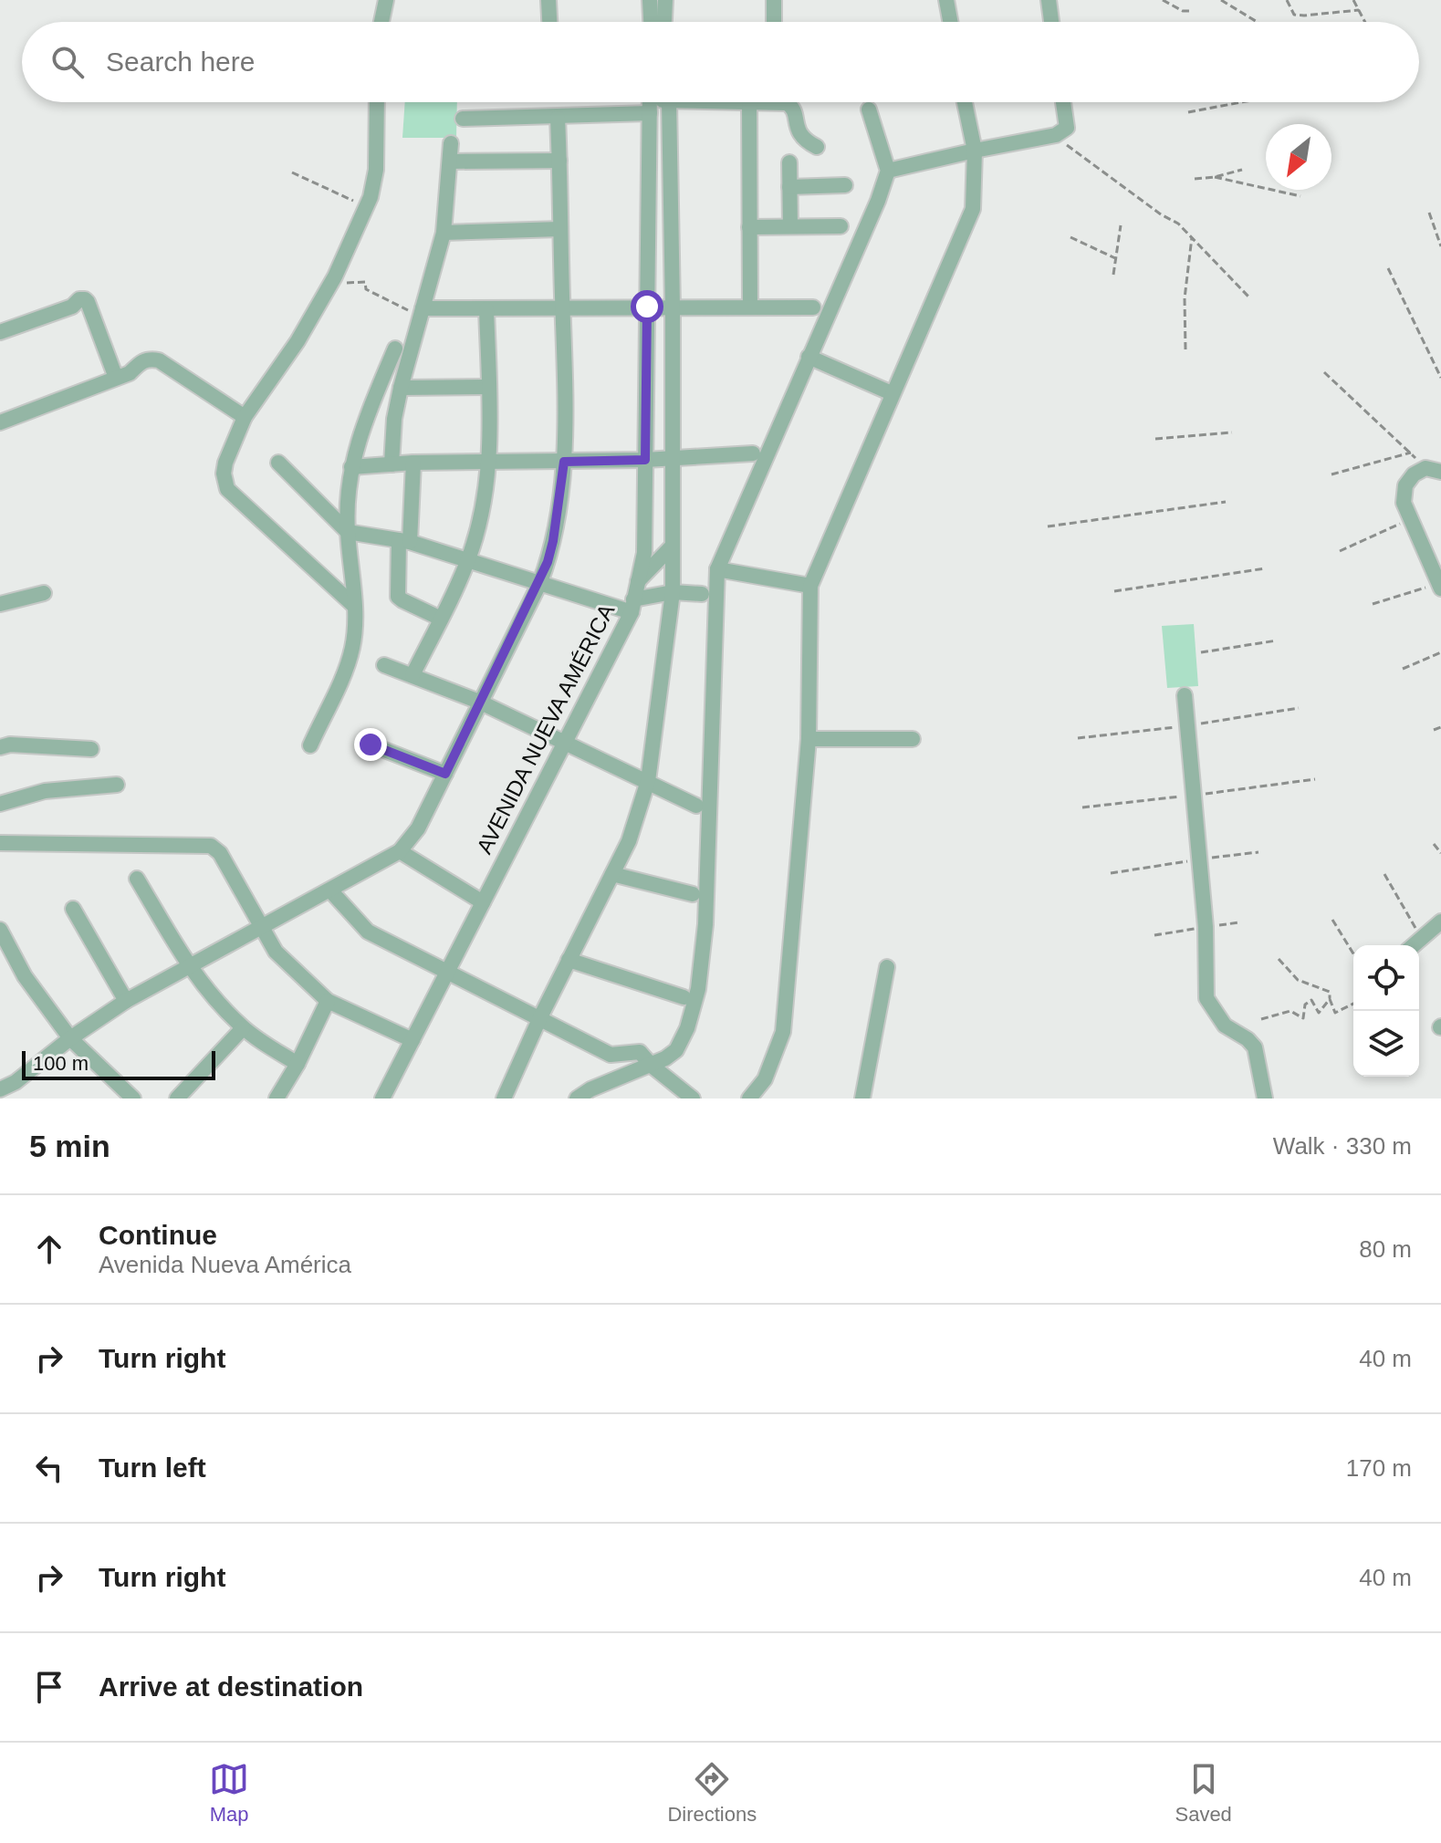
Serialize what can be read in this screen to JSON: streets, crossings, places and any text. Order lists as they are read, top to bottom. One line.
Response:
{"streets":{"street":["AVENIDA NUEVA AMÉRICA"]},"scale_bar":"100 m","north":"bottom left","page":{"search":"Search here","scale":"100 m","heading":["5 min","Walk · 330 m"],"list":[["Continue","Avenida Nueva América","80 m"],["Turn right","40 m"],["Turn left","170 m"],["Turn right","40 m"],"Arrive at destination"],"nav":["Map","Directions","Saved"]}}
